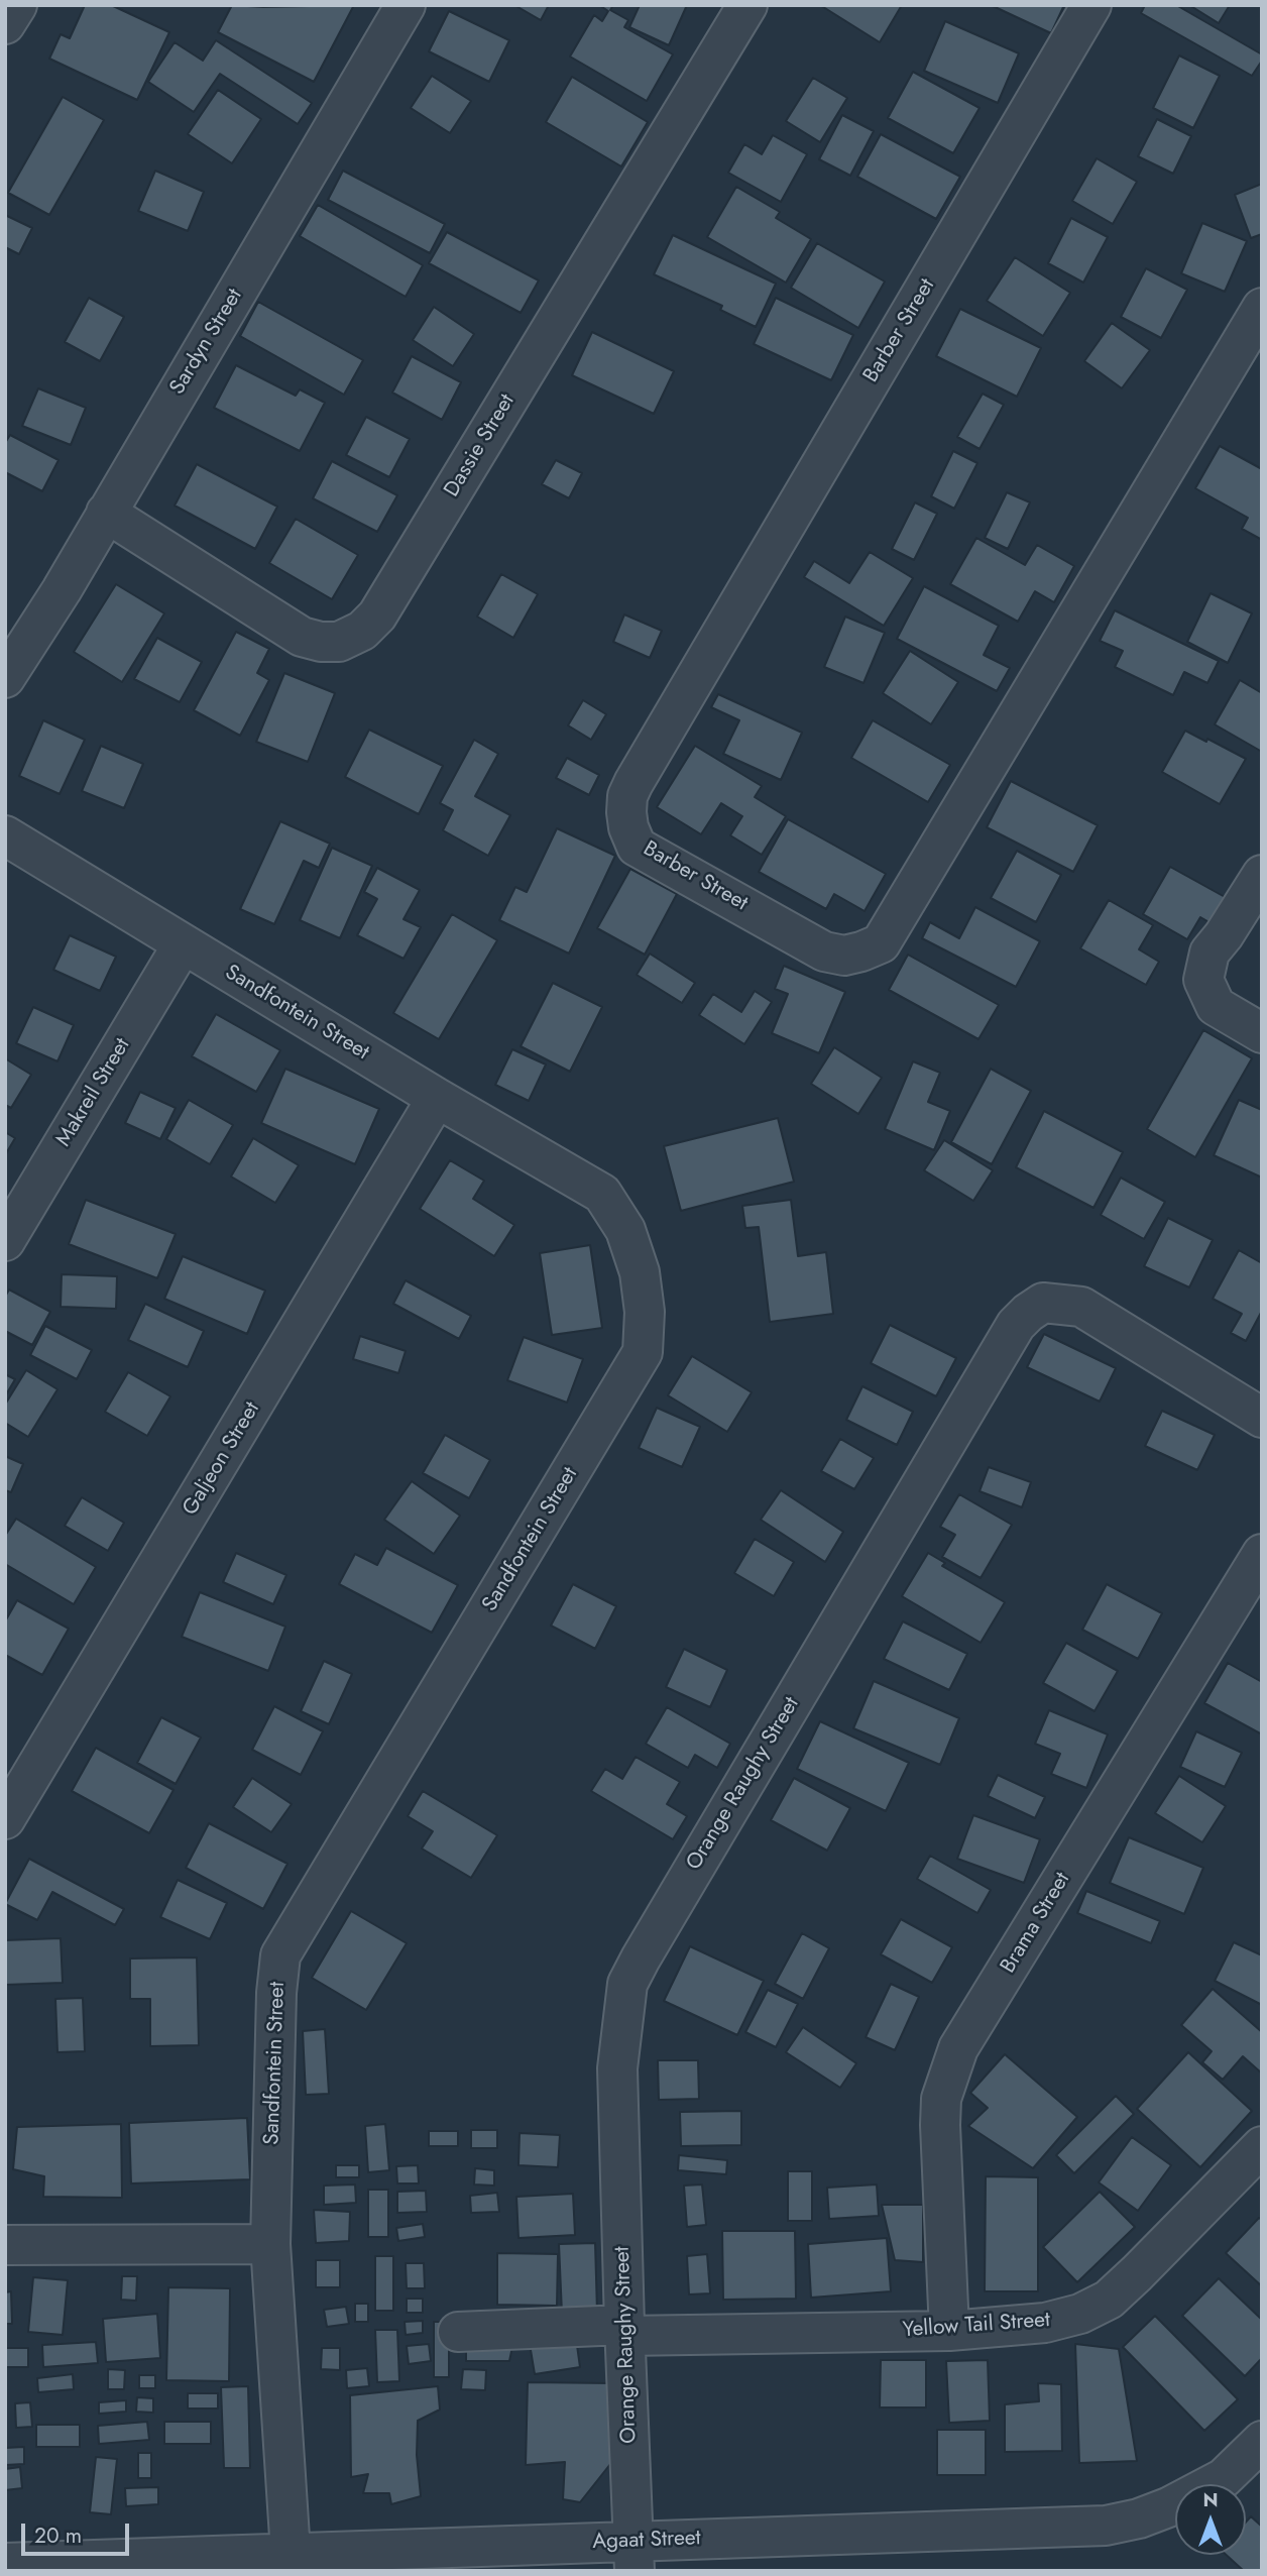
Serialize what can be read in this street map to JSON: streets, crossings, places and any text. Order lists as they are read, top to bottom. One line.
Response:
{"streets":{"street":["Barber Street","Sardyn Street","Dassie Street","Sandfontein Street","Makreil Street","Galjeon Street","Orange Raughy Street","Brama Street","Yellow Tail Street","Agaat Street"]},"crossings":[["Sardyn Street","Dassie Street"],["Sandfontein Street","Makreil Street"],["Sandfontein Street","Galjeon Street"],["Sandfontein Street","Agaat Street"],["Orange Raughy Street","Yellow Tail Street"],["Orange Raughy Street","Agaat Street"],["Brama Street","Yellow Tail Street"]],"scale_bar":"20 m","north":"top"}
